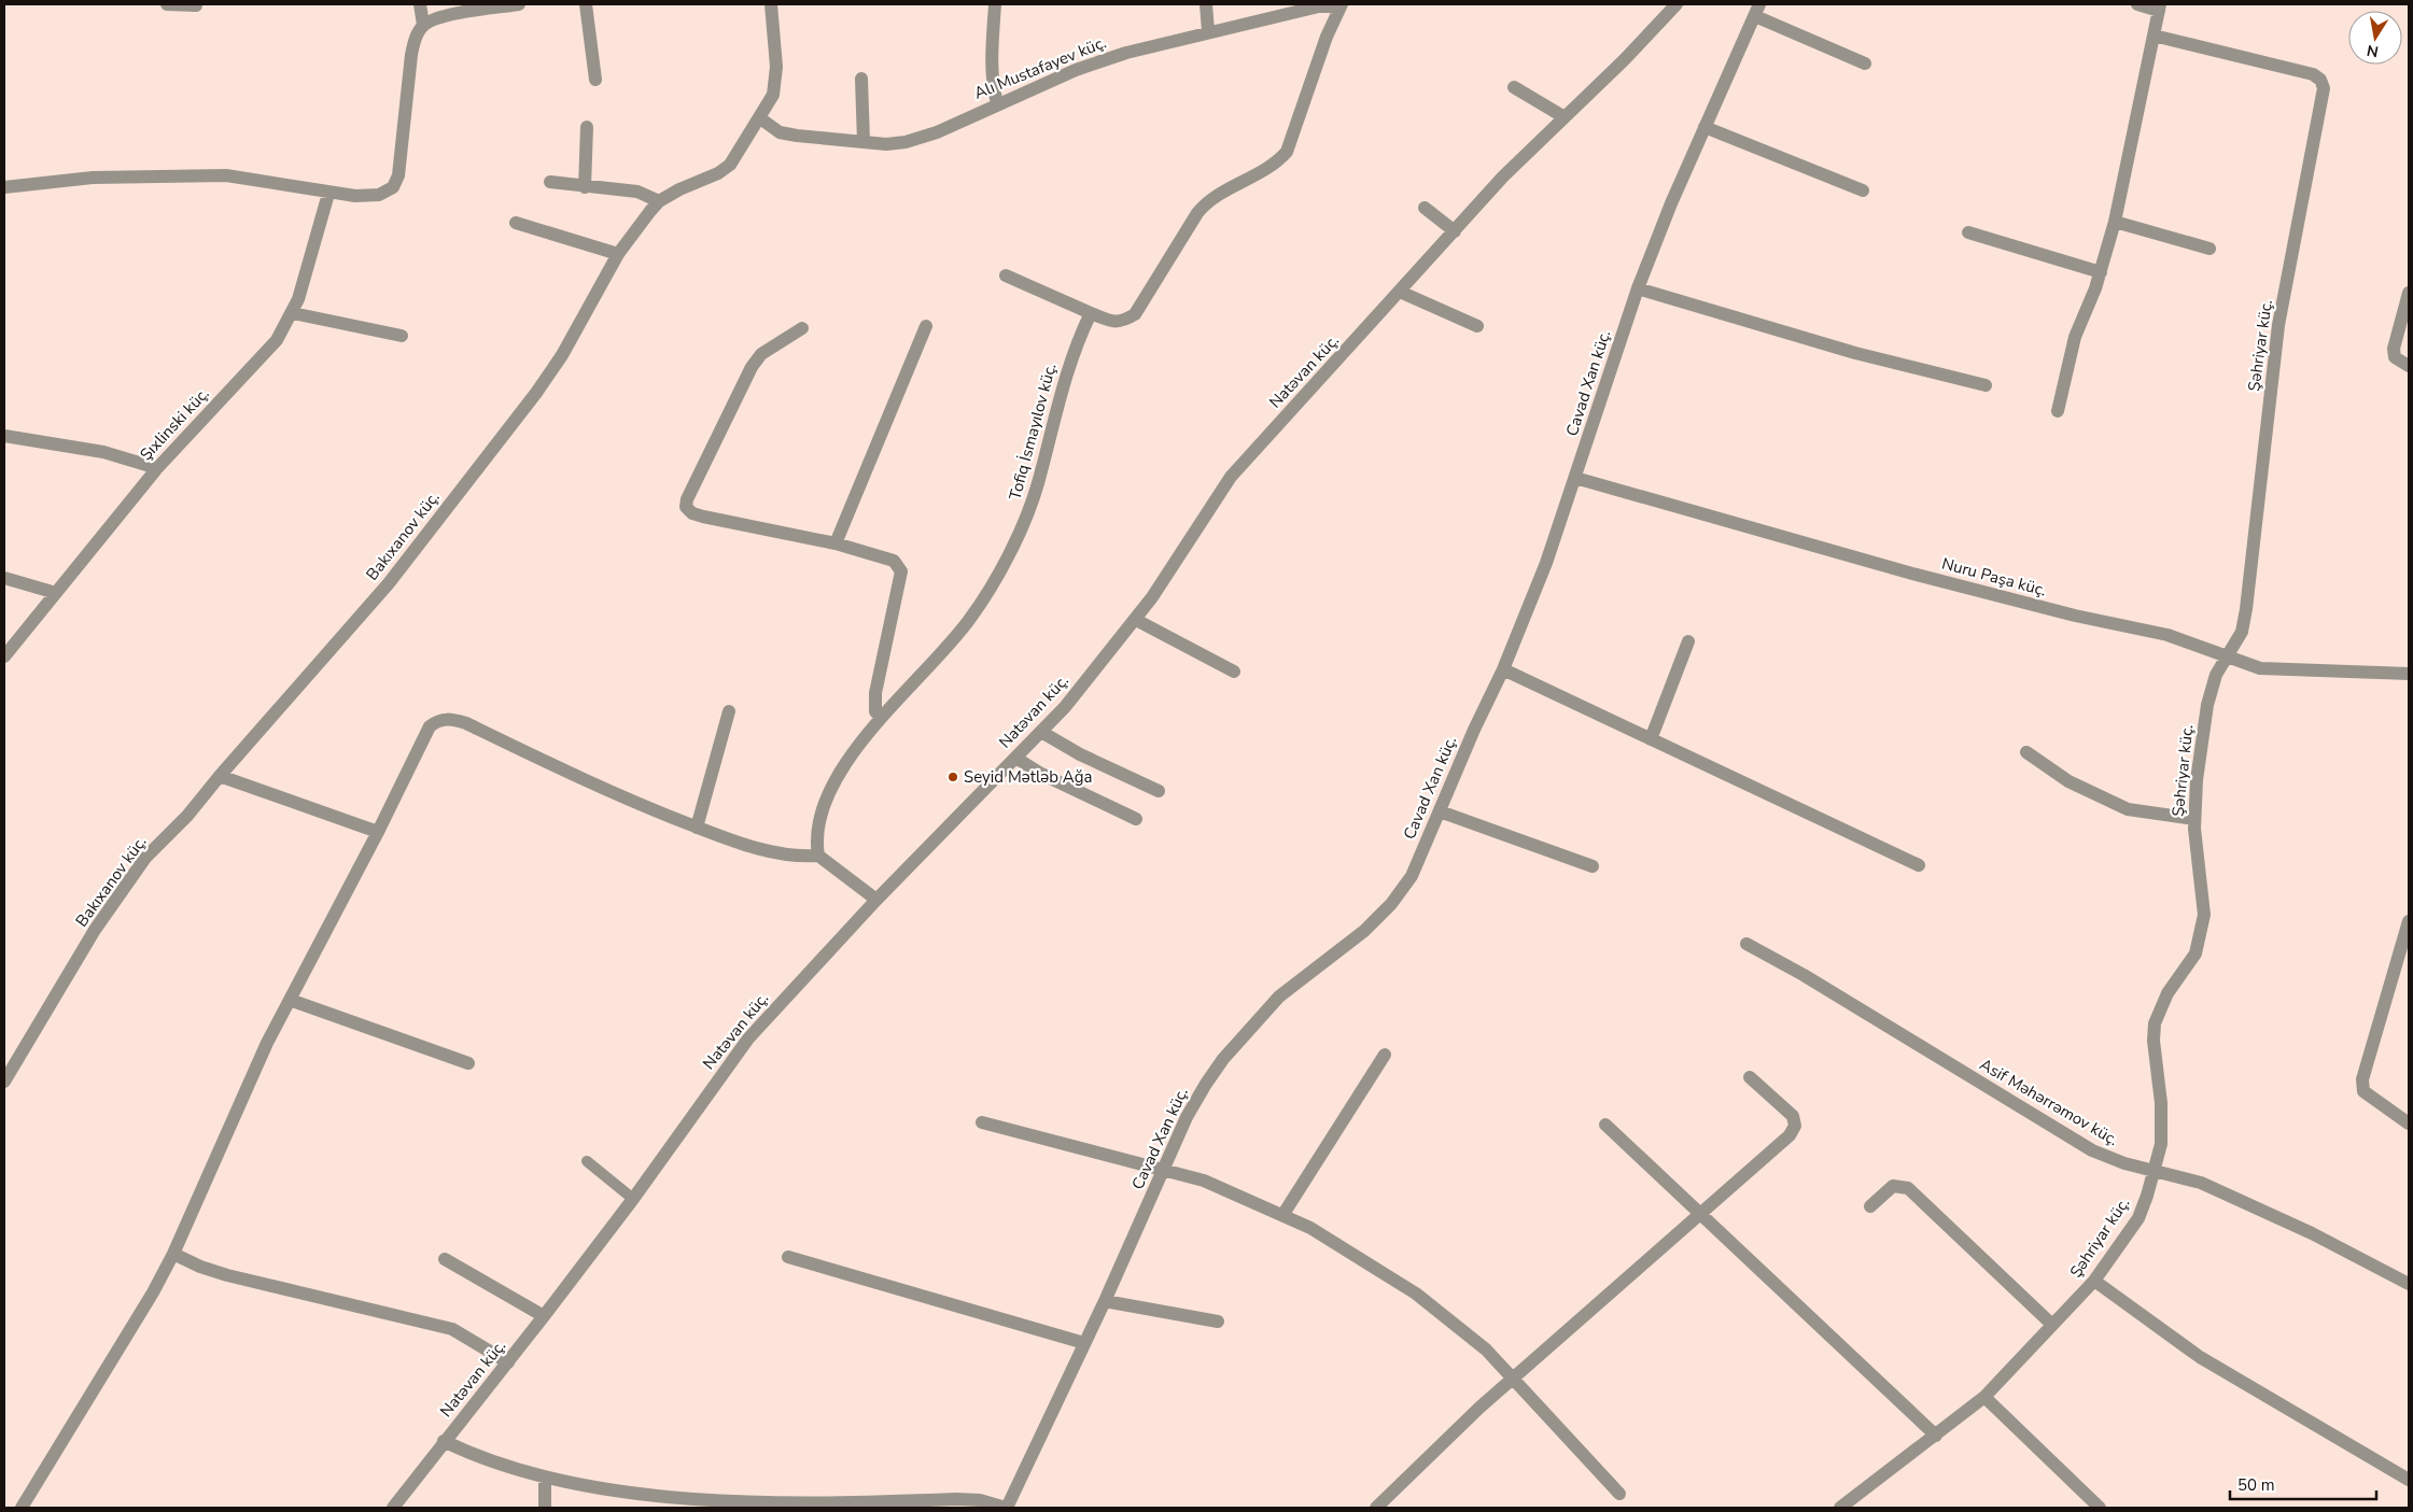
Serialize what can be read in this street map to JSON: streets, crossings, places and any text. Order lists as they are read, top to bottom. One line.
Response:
{"streets":{"street":["Alı Mustafayev küç.","Şəhriyar küç.","Natəvan küç.","Cavad Xan küç.","Şıxlinski küç.","Tofiq İsmayılov küç.","Bakıxanov küç.","Nuru Paşa küç.","Asif Məhərrəmov küç."]},"crossings":[["Alı Mustafayev küç.","Bakıxanov küç."],["Şəhriyar küç.","Nuru Paşa küç."],["Şəhriyar küç.","Asif Məhərrəmov küç."],["Cavad Xan küç.","Nuru Paşa küç."]],"places":["Seyid Mətləb Ağa"],"scale_bar":"50 m","north":"bottom"}
